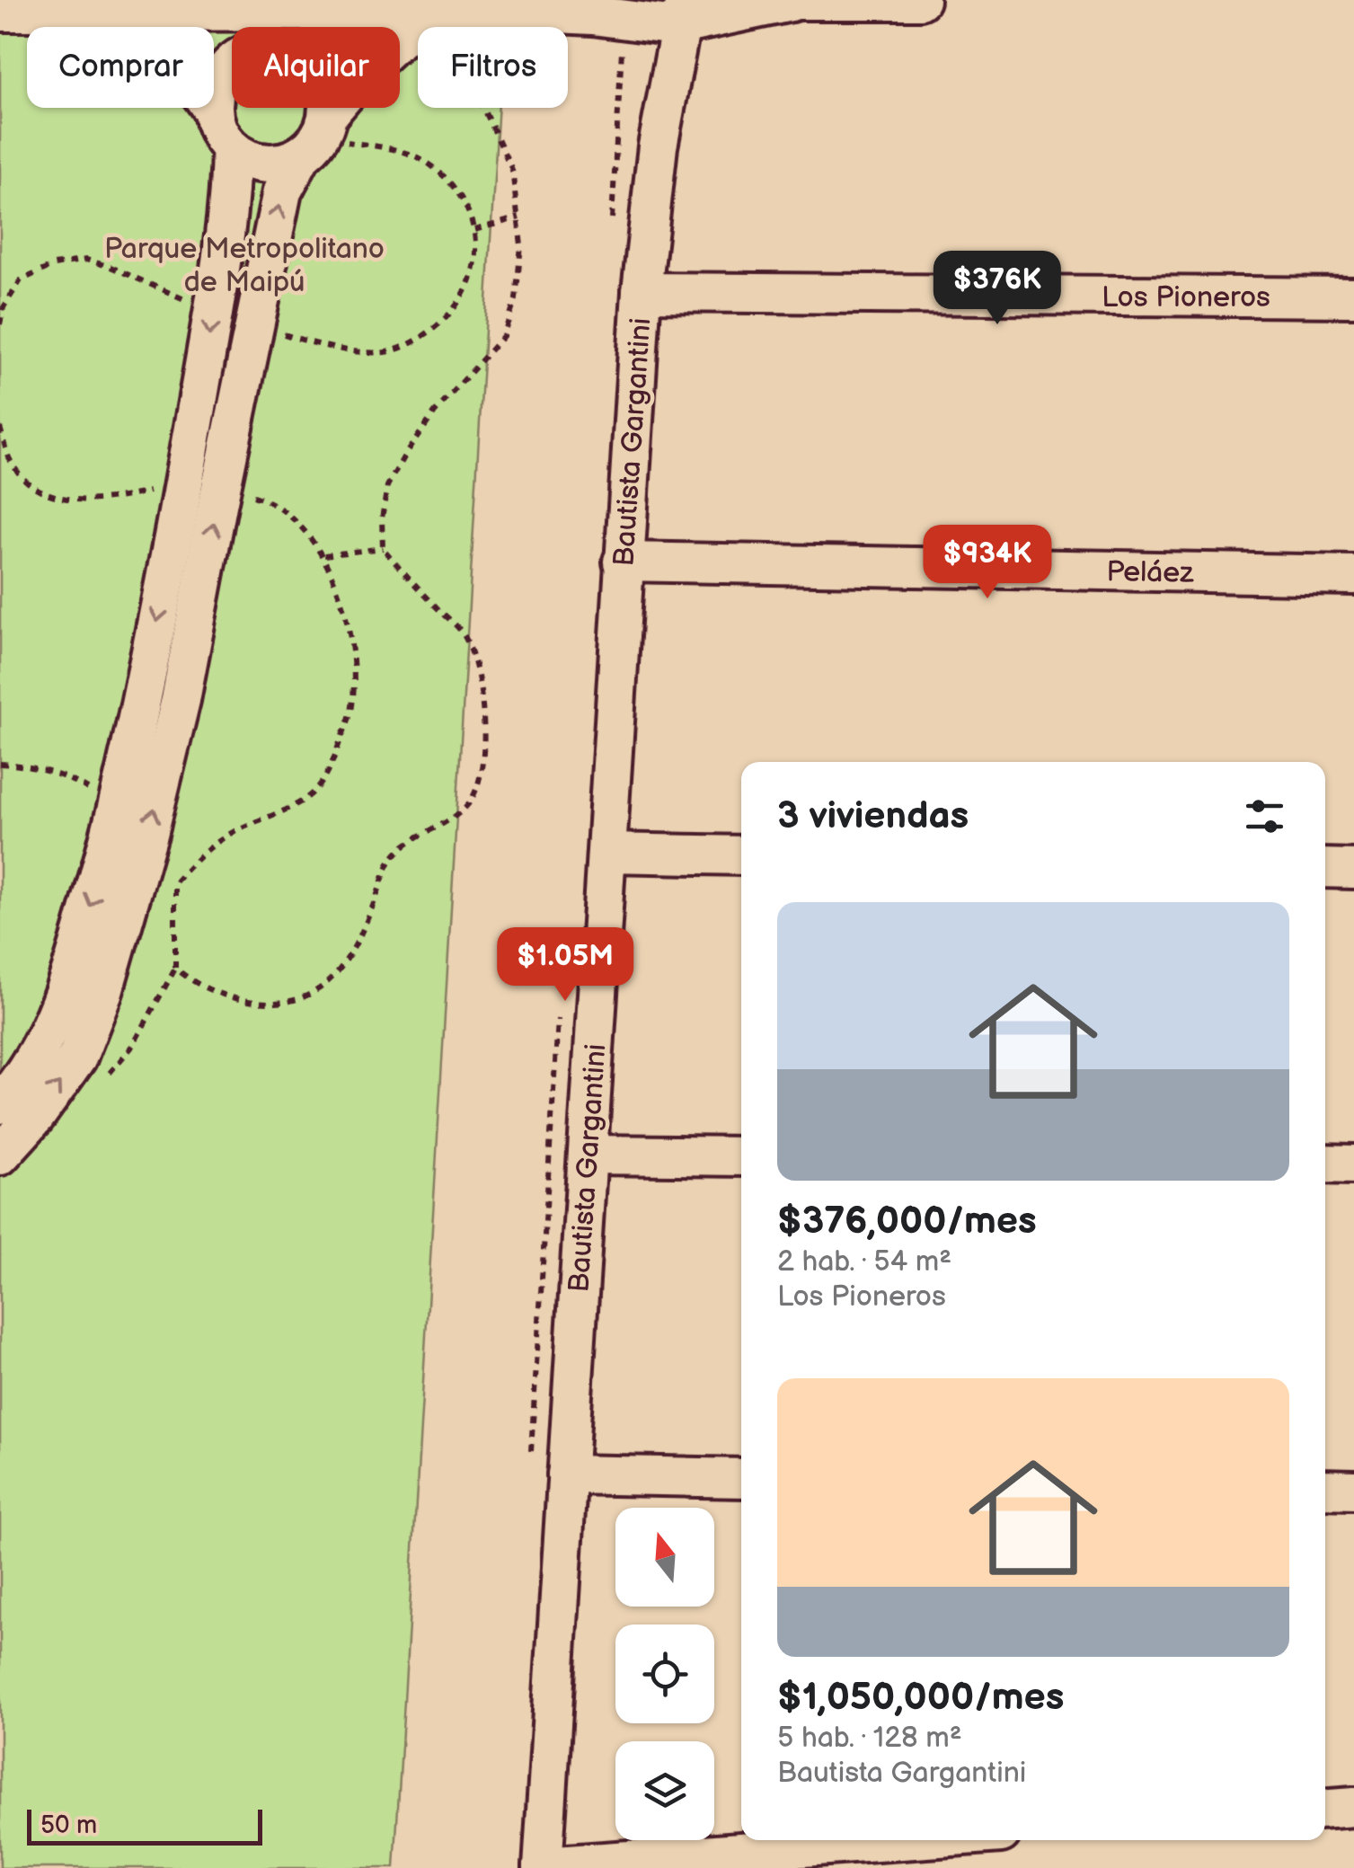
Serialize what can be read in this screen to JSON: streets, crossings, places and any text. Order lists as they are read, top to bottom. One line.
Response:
{"streets":{"street":["Los Pioneros","Bautista Gargantini","Peláez"]},"crossings":[["Los Pioneros","Bautista Gargantini"],["Bautista Gargantini","Peláez"]],"parks":["Parque Metropolitano de Maipú"],"scale_bar":"50 m","north":"top","page":{"chip":["Comprar","Alquilar","Filtros"],"price":["$376K","$934K","$1.05M"],"heading":"3 viviendas","list":[{"name":"$376,000/mes","note":"2 hab. · 54 m² · Los Pioneros"},{"name":"$1,050,000/mes","note":"5 hab. · 128 m² · Bautista Gargantini"}],"scale":"50 m"}}
